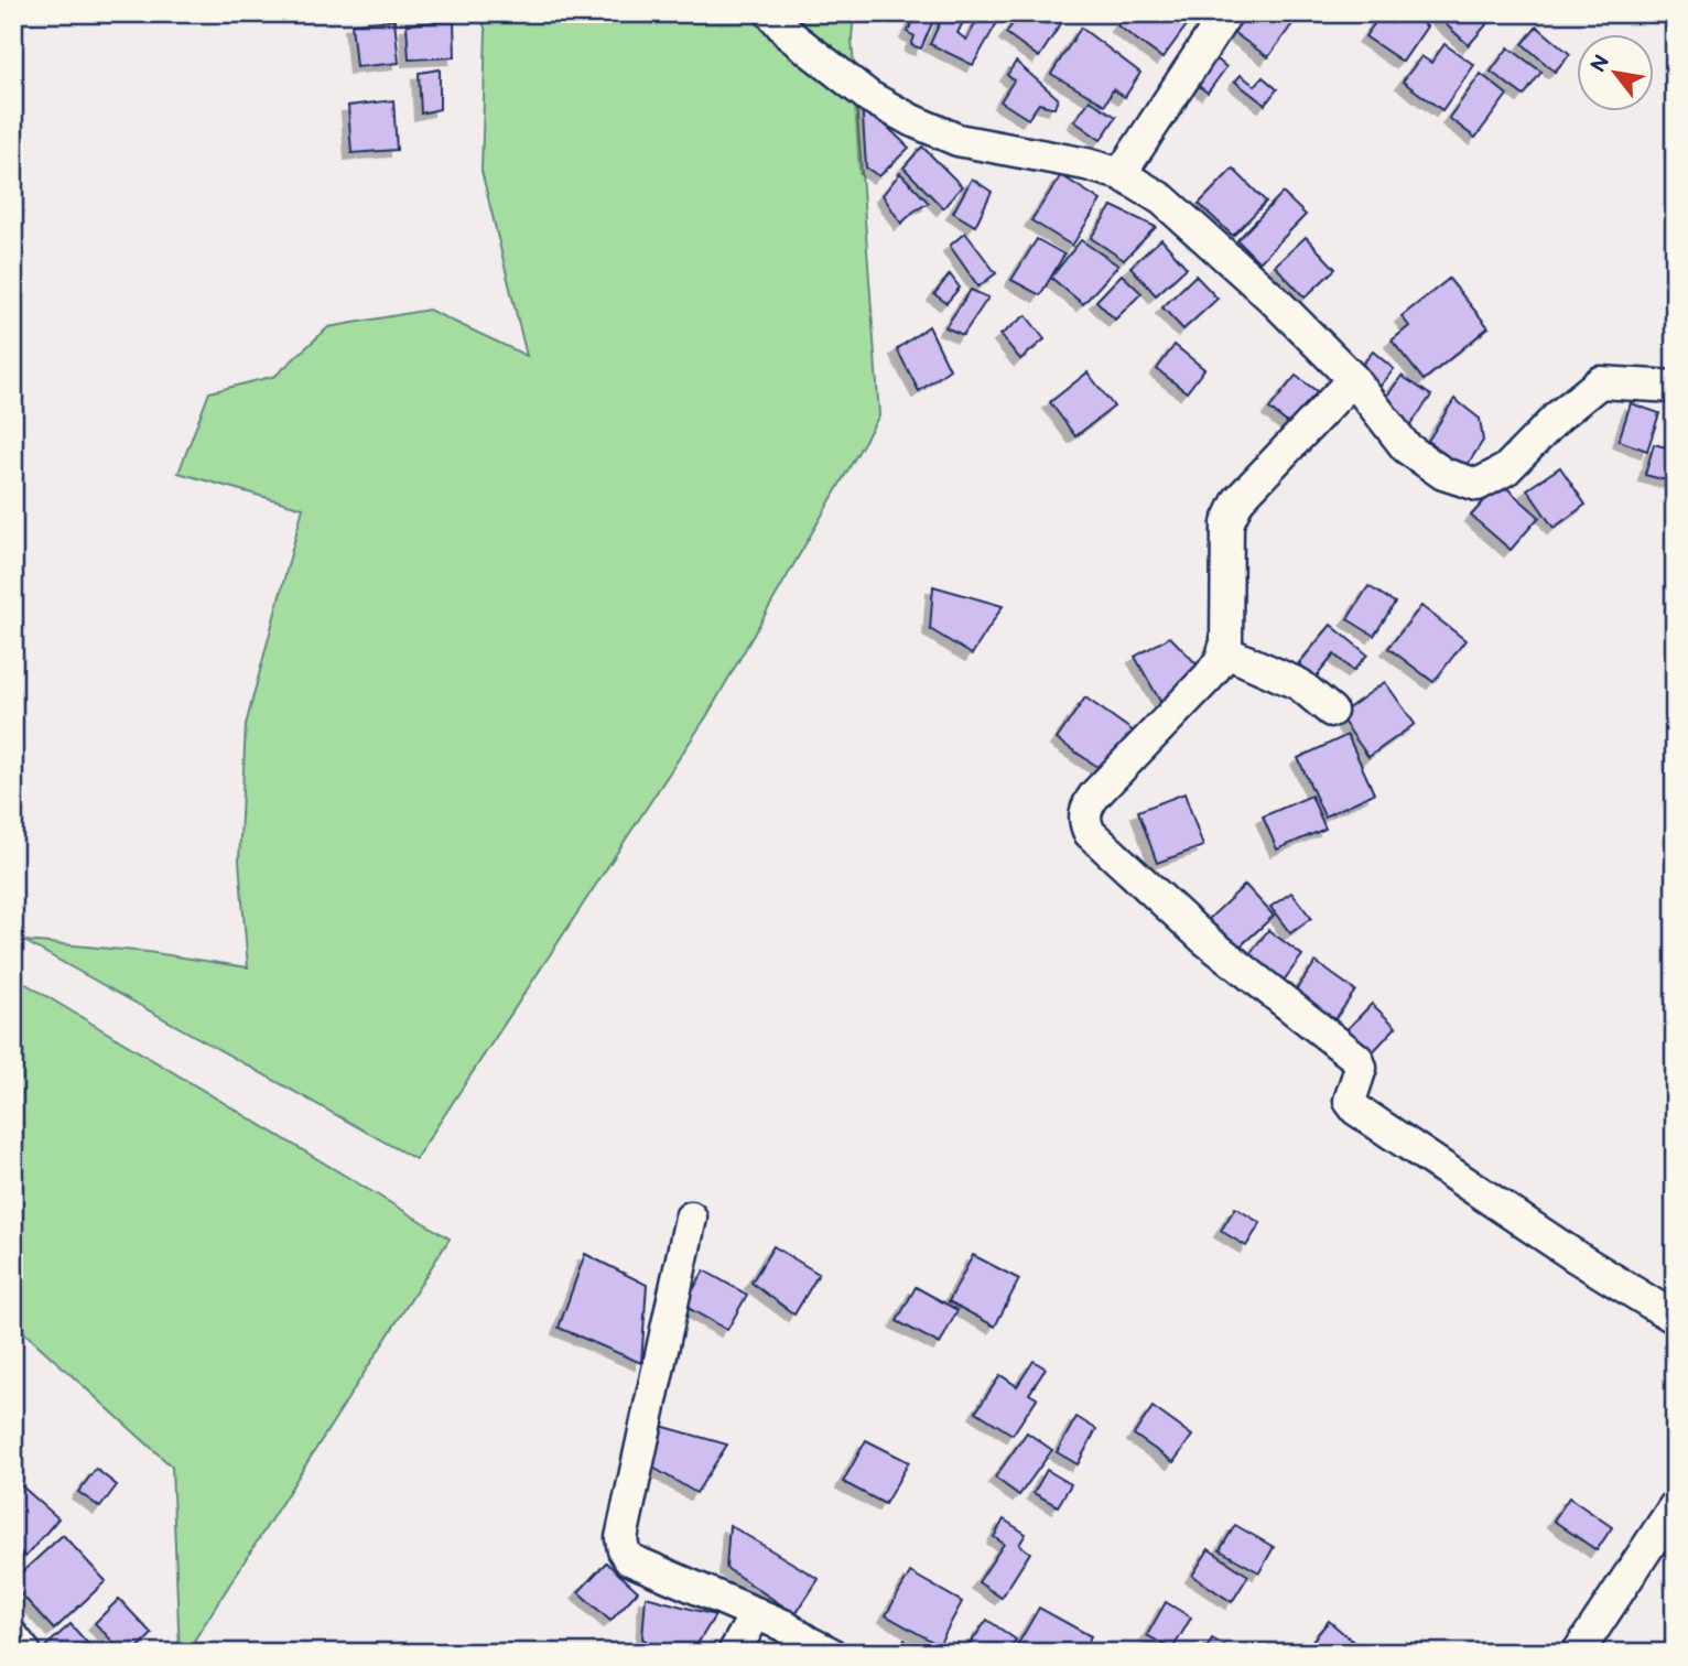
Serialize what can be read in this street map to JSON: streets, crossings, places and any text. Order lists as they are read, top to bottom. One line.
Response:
{"north":"top left"}
